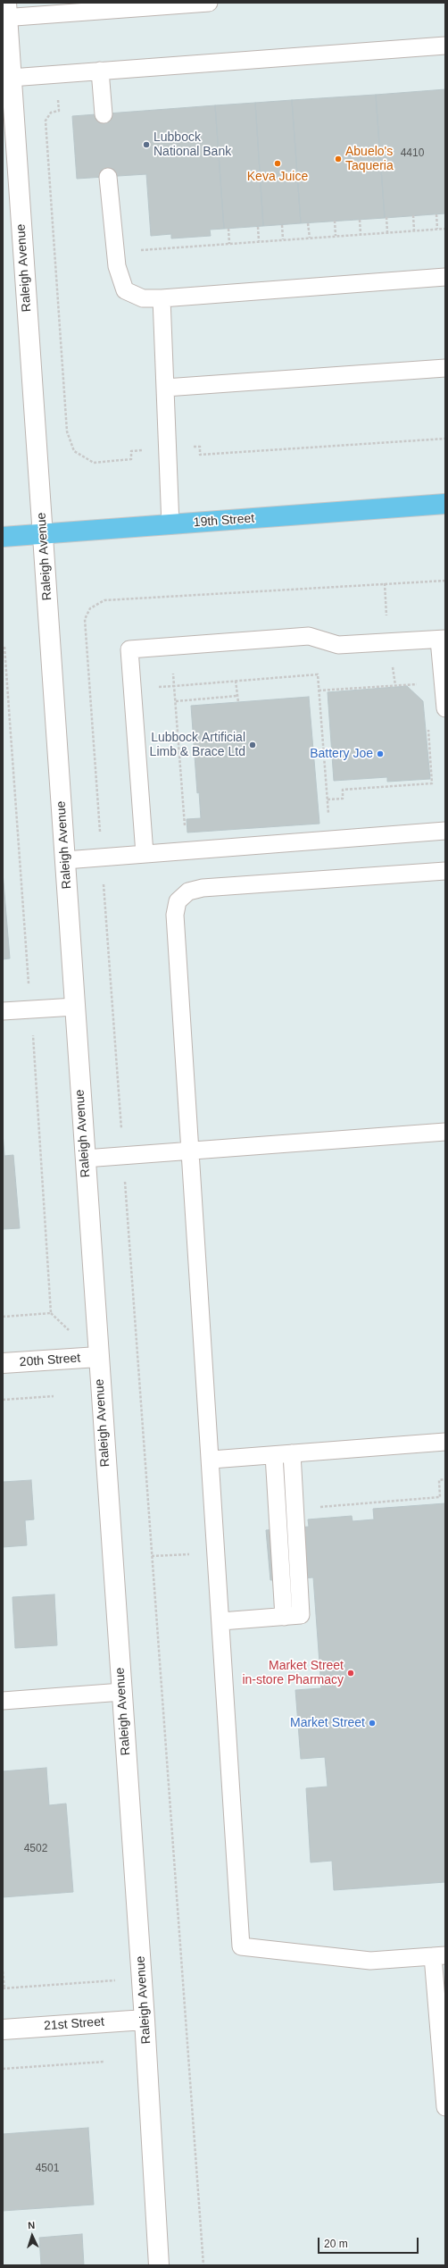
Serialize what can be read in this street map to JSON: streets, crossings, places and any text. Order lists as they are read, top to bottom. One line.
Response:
{"streets":{"main road":["19th Street"],"street":["Raleigh Avenue","20th Street","21st Street"]},"crossings":[["Raleigh Avenue","19th Street"],["Raleigh Avenue","20th Street"],["Raleigh Avenue","21st Street"]],"places":["Lubbock National Bank","Abuelo's Taqueria","Keva Juice","Lubbock Artificial Limb & Brace Ltd","Battery Joe","Market Street in-store Pharmacy","Market Street"],"house_numbers":["4410","4502","4501"],"scale_bar":"20 m","north":"top"}
